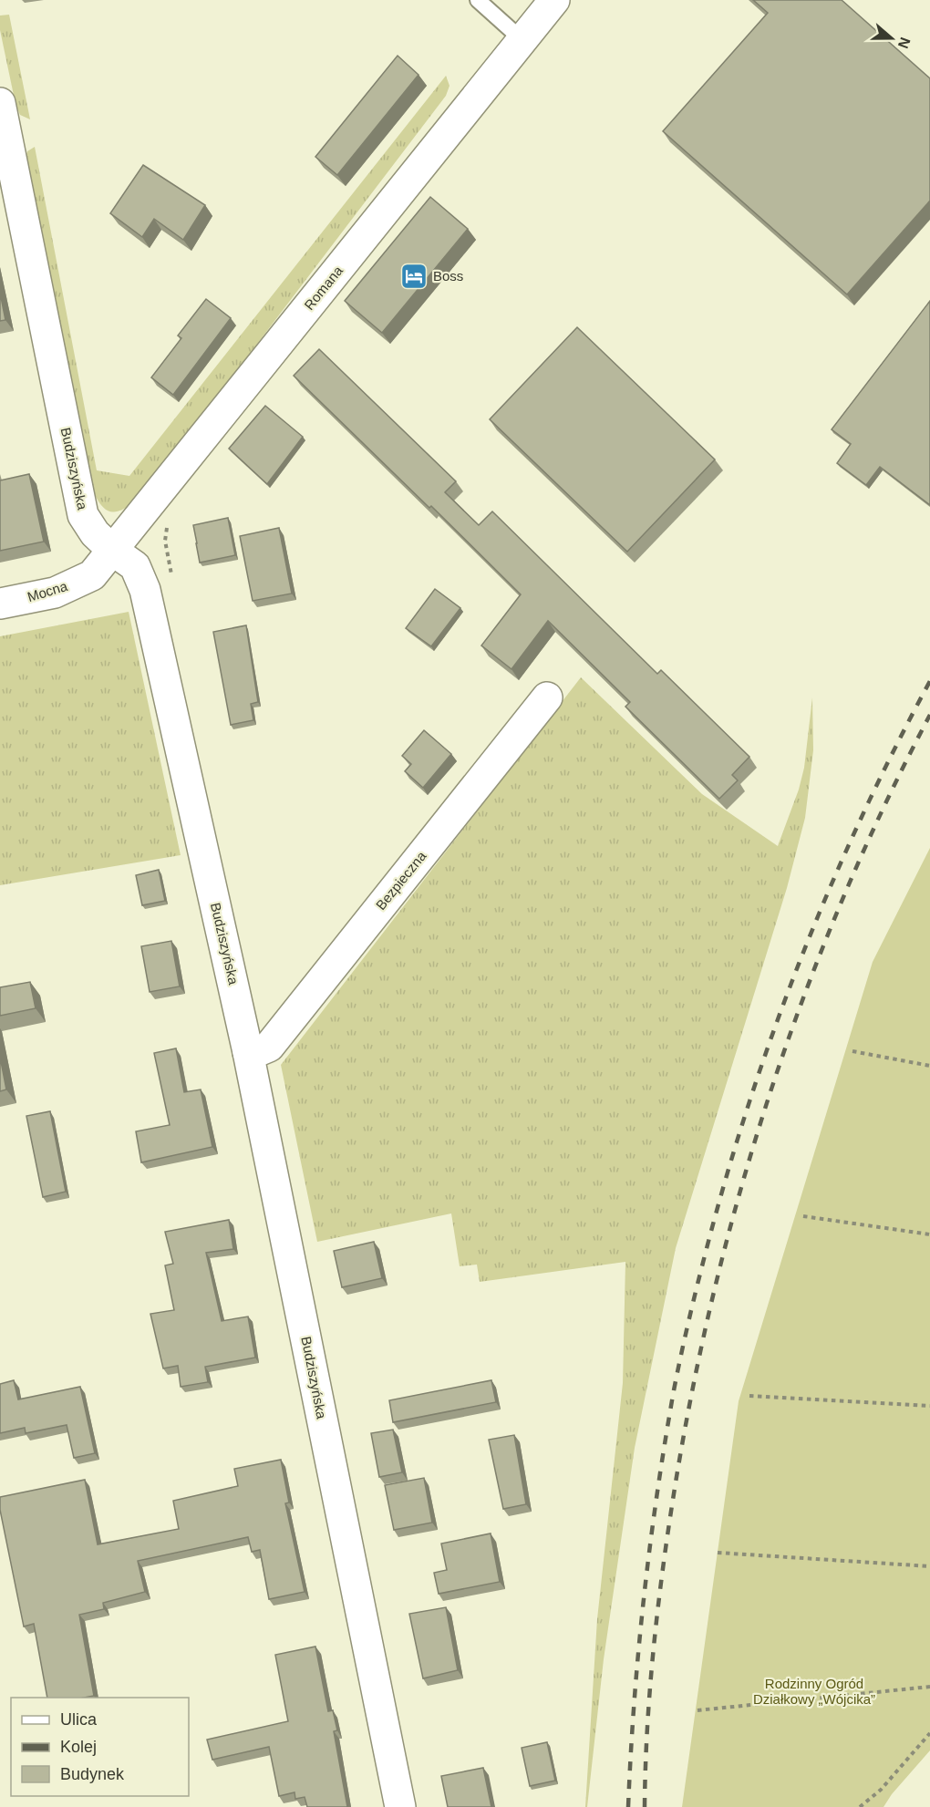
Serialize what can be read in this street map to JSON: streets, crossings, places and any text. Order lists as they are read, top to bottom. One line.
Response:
{"streets":{"street":["Romana","Budziszyńska","Mocna","Bezpieczna"]},"crossings":[["Romana","Budziszyńska"],["Romana","Mocna"],["Budziszyńska","Bezpieczna"]],"parks":["Rodzinny Ogród Działkowy „Wójcika”"],"places":{"hotel":["Boss"]},"legend":["Ulica","Kolej","Budynek"],"north":"right"}
